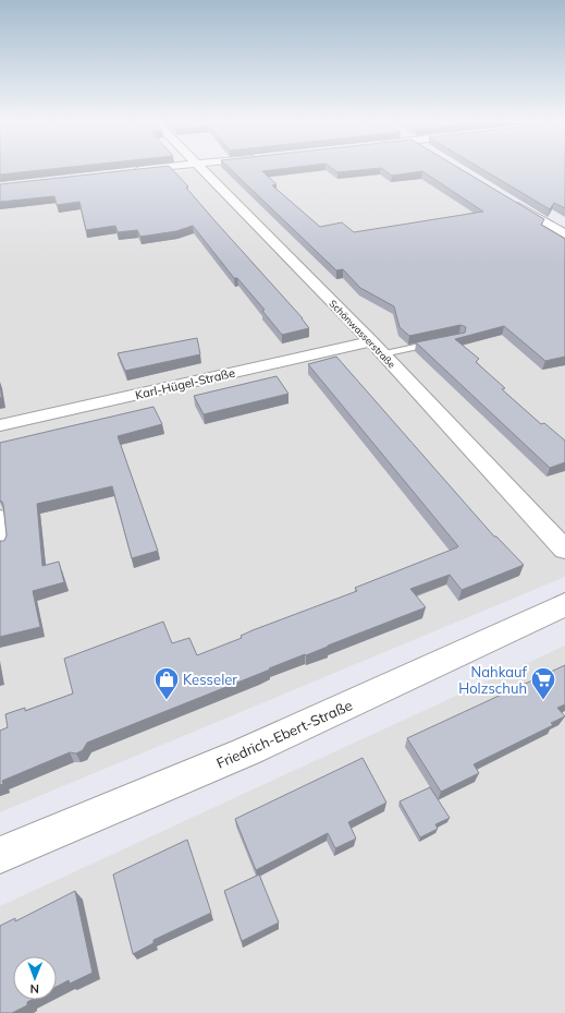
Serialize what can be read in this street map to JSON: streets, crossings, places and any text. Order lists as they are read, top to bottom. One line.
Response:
{"streets":{"street":["Schönwasserstraße","Karl-Hügel-Straße","Friedrich-Ebert-Straße"]},"crossings":[["Schönwasserstraße","Karl-Hügel-Straße"]],"places":{"shop":["Kesseler"],"supermarket":["Nahkauf Holzschuh"]},"north":"bottom"}
